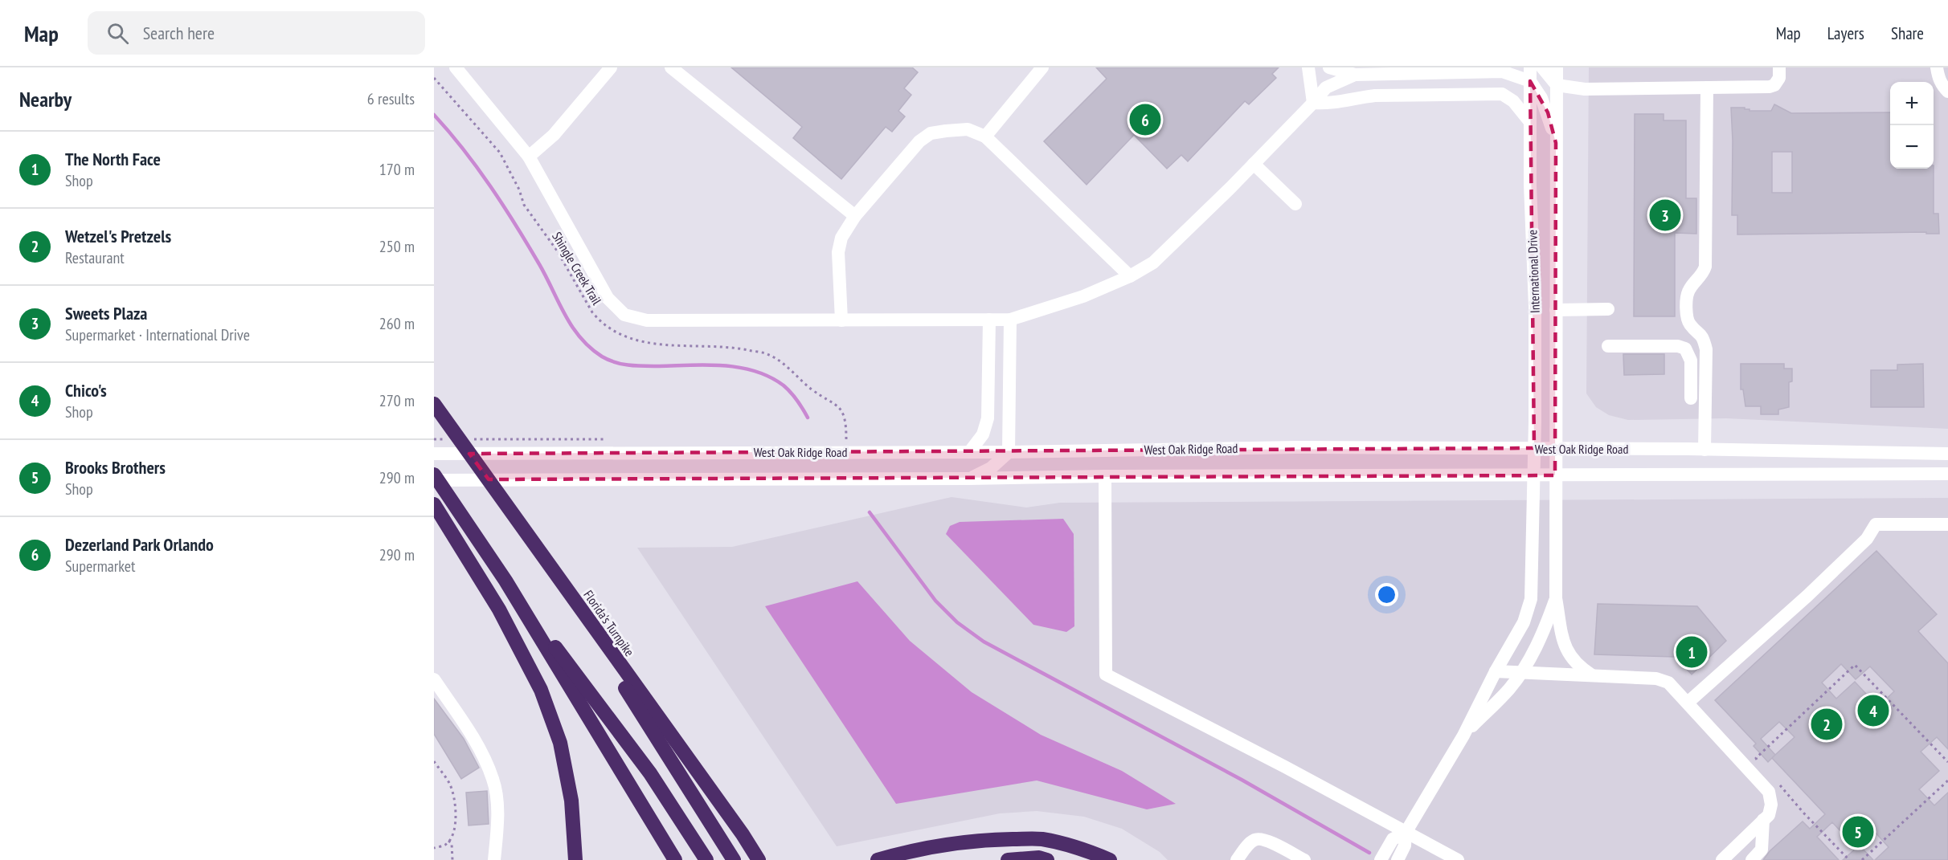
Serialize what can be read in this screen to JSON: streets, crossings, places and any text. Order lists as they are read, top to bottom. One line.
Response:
{"streets":{"highway":["Florida's Turnpike"],"street":["International Drive","West Oak Ridge Road"],"path":["Shingle Creek Trail"]},"crossings":[["International Drive","West Oak Ridge Road"]],"page":{"header":"Map","search":"Search here","nav":["Map","Layers","Share"],"heading":["Nearby","6 results"],"map_buttons":["+","−"],"pins":["6","3","1","4","2","5"],"list":[{"mark":"1","name":"The North Face","note":"Shop","value":"170 m"},{"mark":"2","name":"Wetzel's Pretzels","note":"Restaurant","value":"250 m"},{"mark":"3","name":"Sweets Plaza","note":"Supermarket · International Drive","value":"260 m"},{"mark":"4","name":"Chico's","note":"Shop","value":"270 m"},{"mark":"5","name":"Brooks Brothers","note":"Shop","value":"290 m"},{"mark":"6","name":"Dezerland Park Orlando","note":"Supermarket","value":"290 m"}]}}
